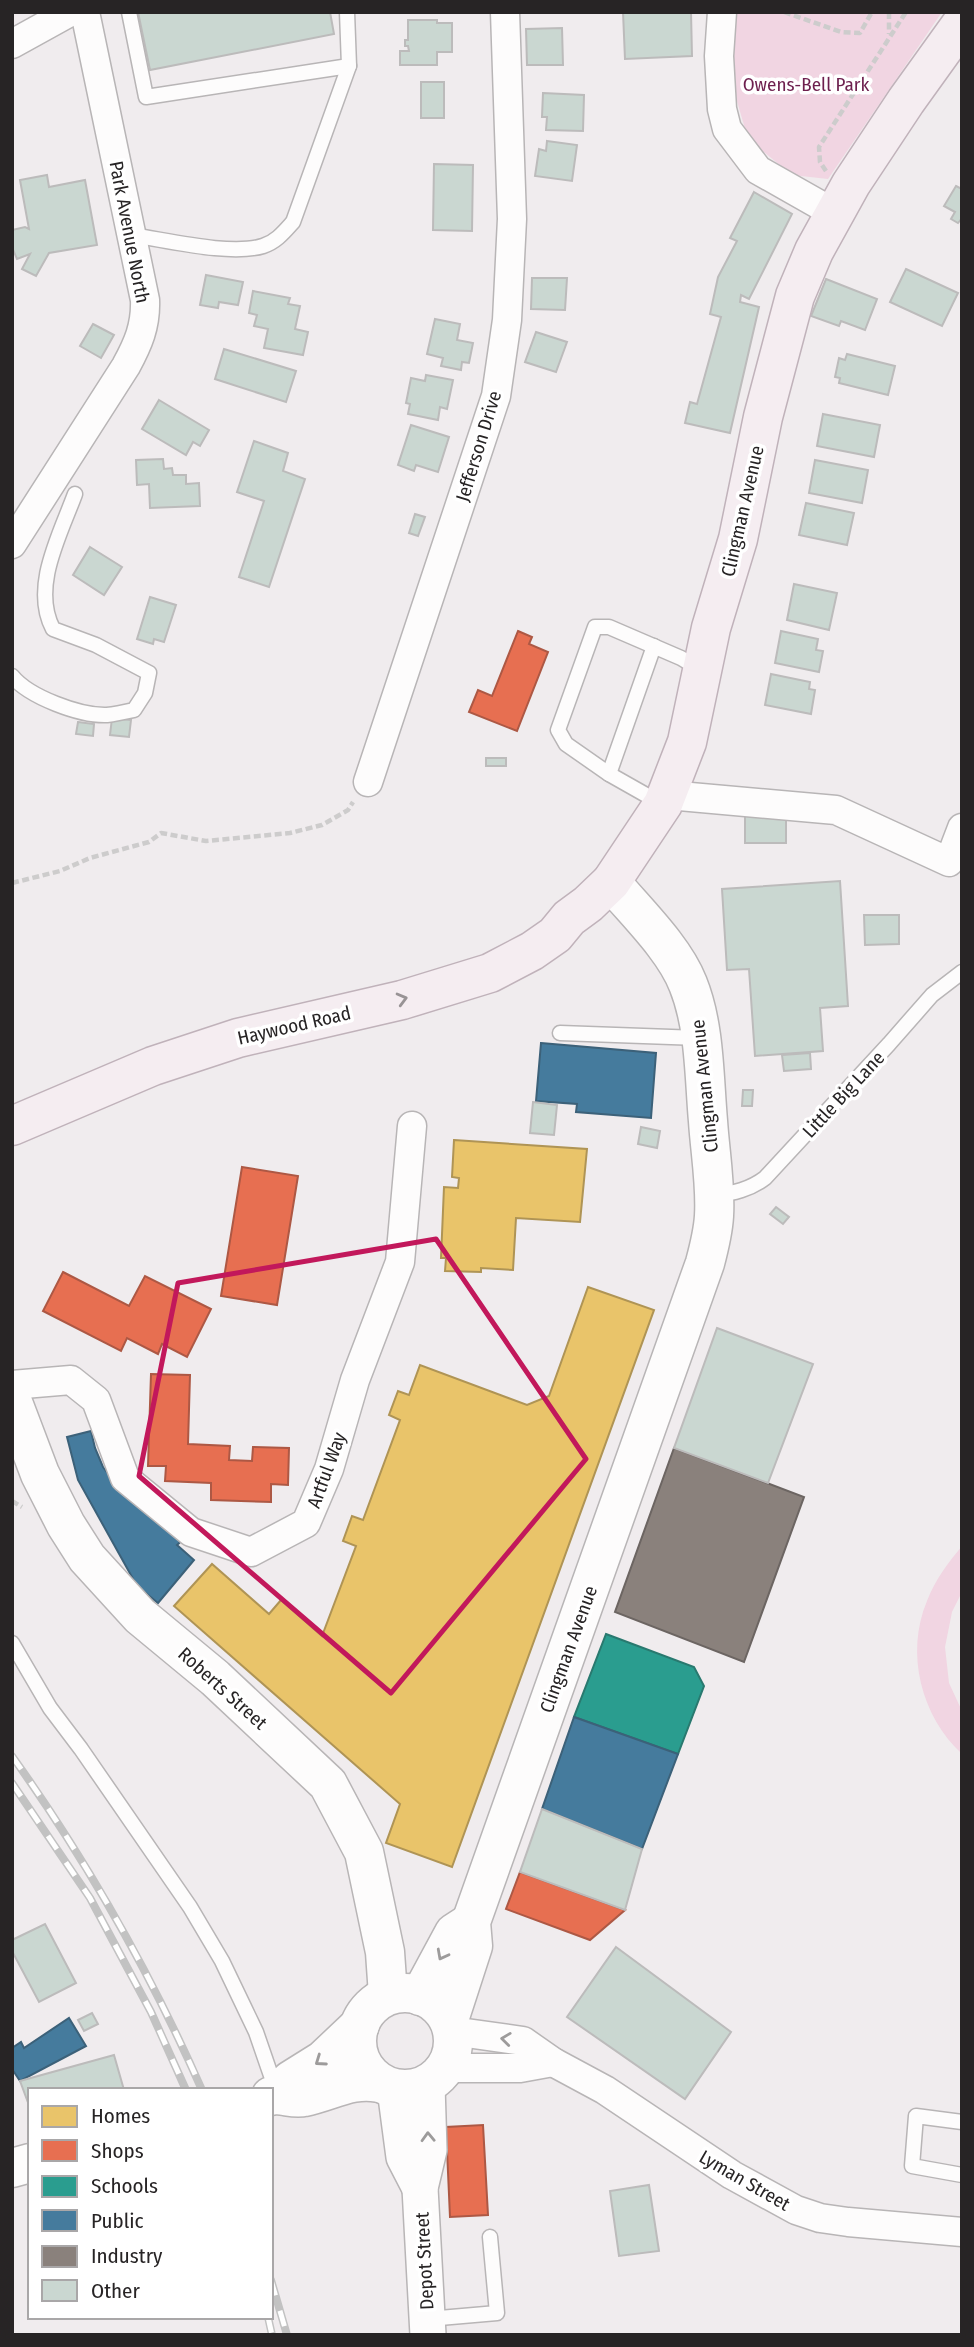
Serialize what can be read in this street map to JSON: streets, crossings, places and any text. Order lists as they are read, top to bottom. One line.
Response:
{"streets":{"main road":["Clingman Avenue","Haywood Road","Roberts Street"],"street":["Park Avenue North","Jefferson Drive","Artful Way","Lyman Street","Depot Street"],"lane":["Little Big Lane"]},"crossings":[["Clingman Avenue","Haywood Road"],["Clingman Avenue","Little Big Lane"],["Clingman Avenue","Roberts Street"],["Clingman Avenue","Lyman Street"],["Clingman Avenue","Depot Street"],["Roberts Street","Lyman Street"],["Roberts Street","Depot Street"],["Lyman Street","Depot Street"]],"parks":["Owens-Bell Park"],"legend":["Homes","Shops","Schools","Public","Industry","Other"]}
